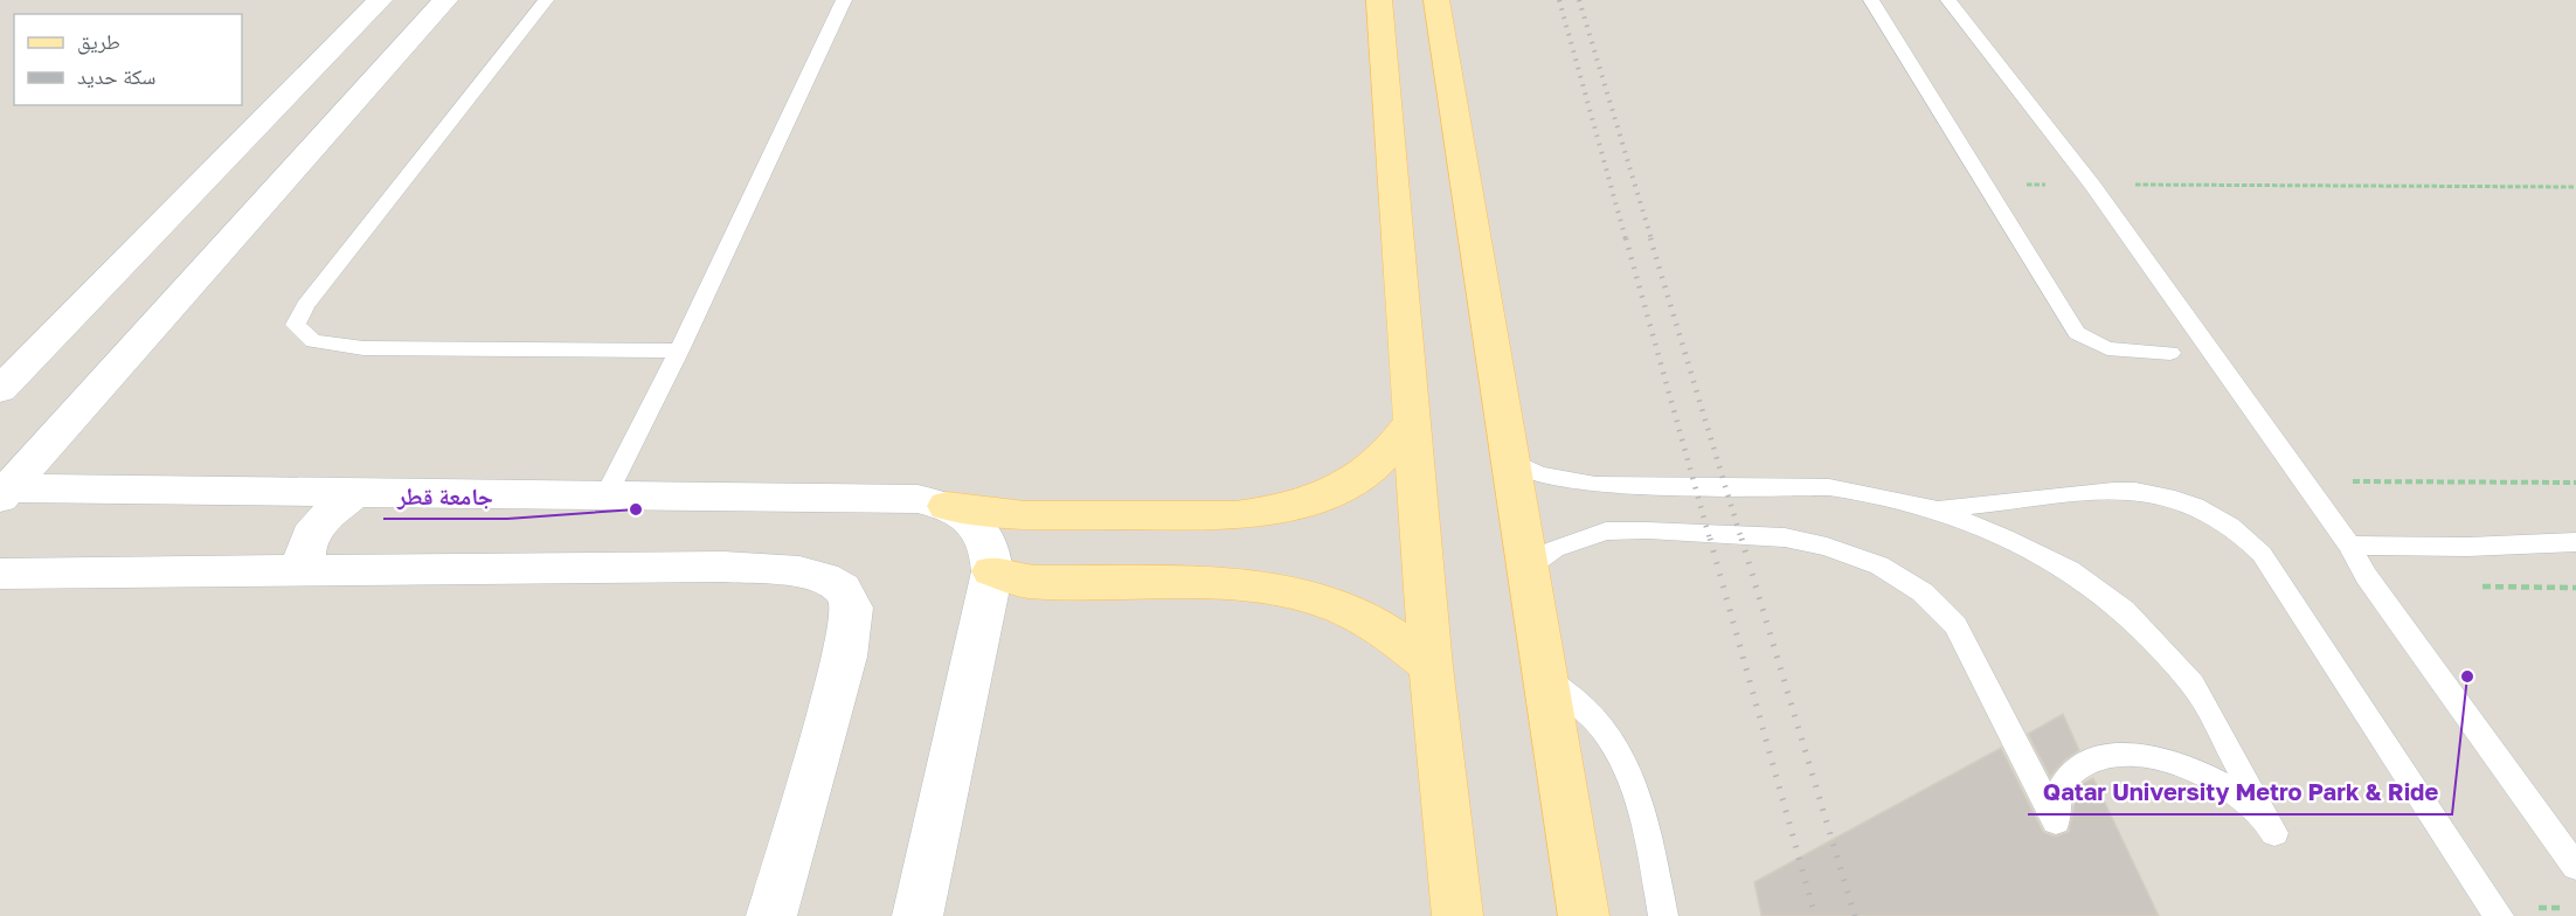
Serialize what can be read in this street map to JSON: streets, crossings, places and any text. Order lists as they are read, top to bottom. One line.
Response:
{"places":["جامعة قطر","Qatar University Metro Park & Ride"],"legend":["طريق","سكة حديد"]}
